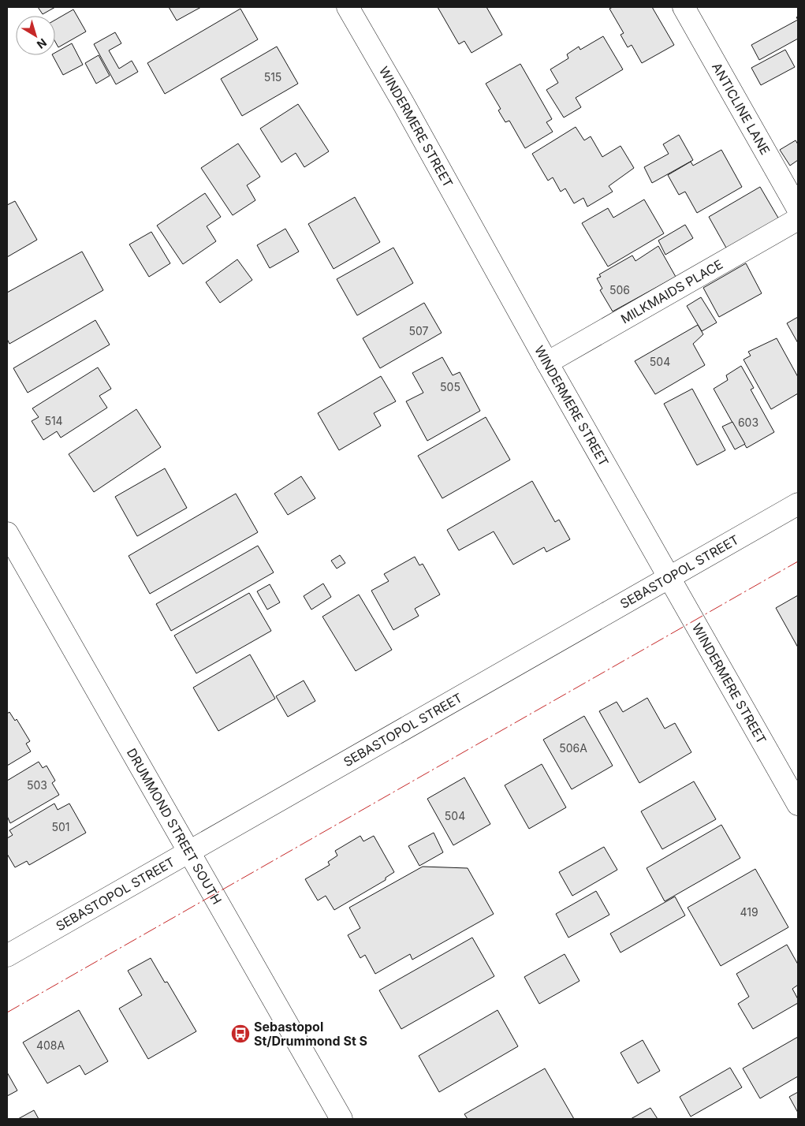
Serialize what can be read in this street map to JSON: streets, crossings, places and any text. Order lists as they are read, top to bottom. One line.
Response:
{"streets":{"street":["ANTICLINE LANE","WINDERMERE STREET","MILKMAIDS PLACE","SEBASTOPOL STREET","DRUMMOND STREET SOUTH"]},"crossings":[["WINDERMERE STREET","MILKMAIDS PLACE"],["WINDERMERE STREET","SEBASTOPOL STREET"],["SEBASTOPOL STREET","DRUMMOND STREET SOUTH"]],"places":{"bus stop":["Sebastopol St/Drummond St S"]},"house_numbers":["515","506","507","504","505","514","603","506A","503","504","501","419","408A"],"north":"bottom right"}
